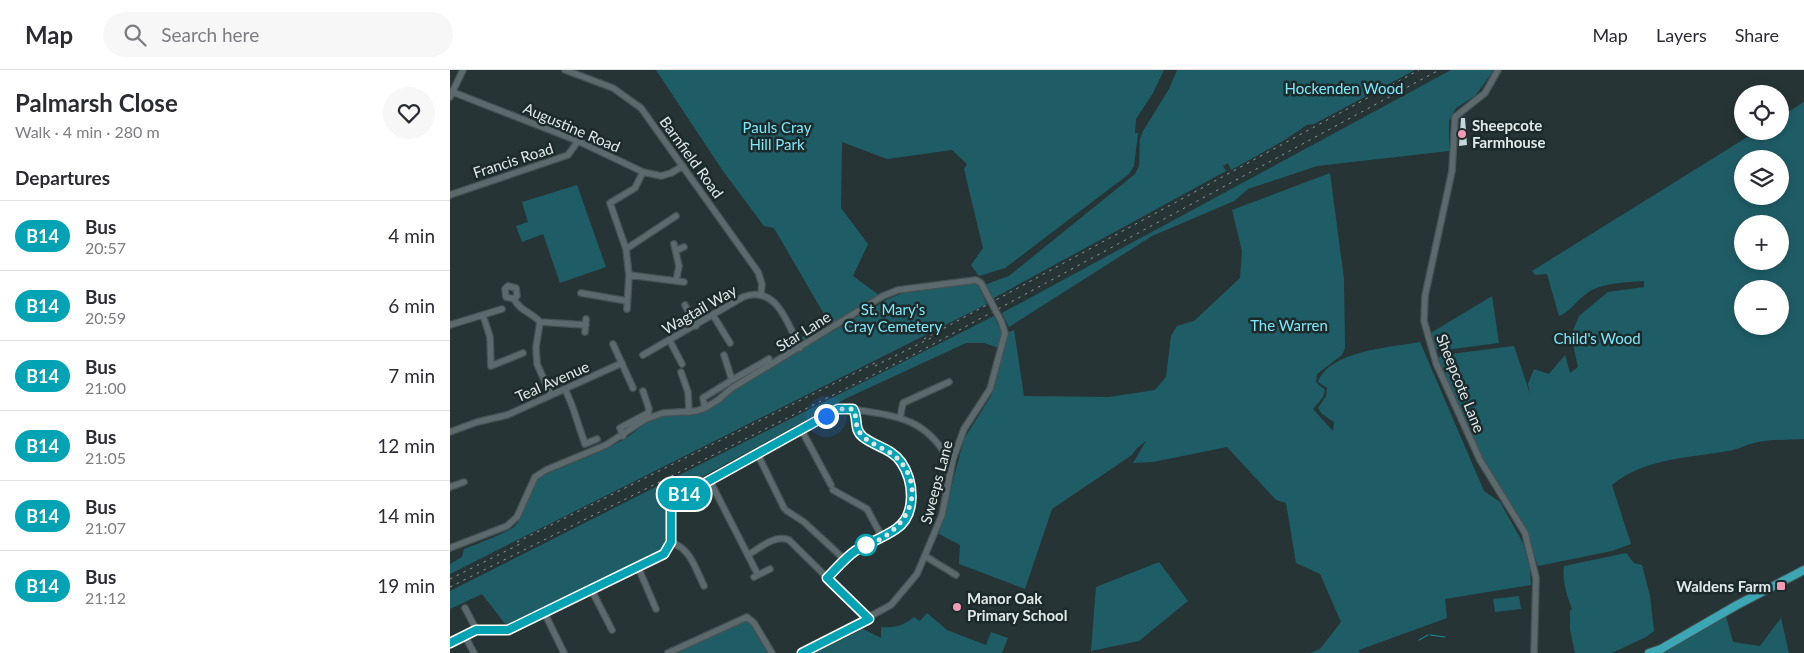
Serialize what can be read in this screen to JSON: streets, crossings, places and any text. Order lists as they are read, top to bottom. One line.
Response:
{"streets":{"street":["Augustine Road","Barnfield Road","Francis Road","Wagtail Way","Star Lane","Teal Avenue","Sheepcote Lane","Sweeps Lane"]},"crossings":[["Augustine Road","Barnfield Road"],["Augustine Road","Francis Road"],["Barnfield Road","Wagtail Way"],["Wagtail Way","Star Lane"],["Star Lane","Sweeps Lane"]],"parks":["Hockenden Wood","Pauls Cray Hill Park","St. Mary's Cray Cemetery","The Warren","Child's Wood"],"places":{"other":["Sheepcote Farmhouse","Manor Oak Primary School"],"transit":["Waldens Farm"]},"lines":["bus line B14"],"page":{"header":"Map","search":"Search here","nav":["Map","Layers","Share"],"heading":[["Palmarsh Close","Walk · 4 min · 280 m"],"Departures"],"on_map":"B14","map_buttons":["+","−"],"list":[{"mark":"B14","name":"Bus","note":"20:57","value":"4 min"},{"mark":"B14","name":"Bus","note":"20:59","value":"6 min"},{"mark":"B14","name":"Bus","note":"21:00","value":"7 min"},{"mark":"B14","name":"Bus","note":"21:05","value":"12 min"},{"mark":"B14","name":"Bus","note":"21:07","value":"14 min"},{"mark":"B14","name":"Bus","note":"21:12","value":"19 min"}]}}
